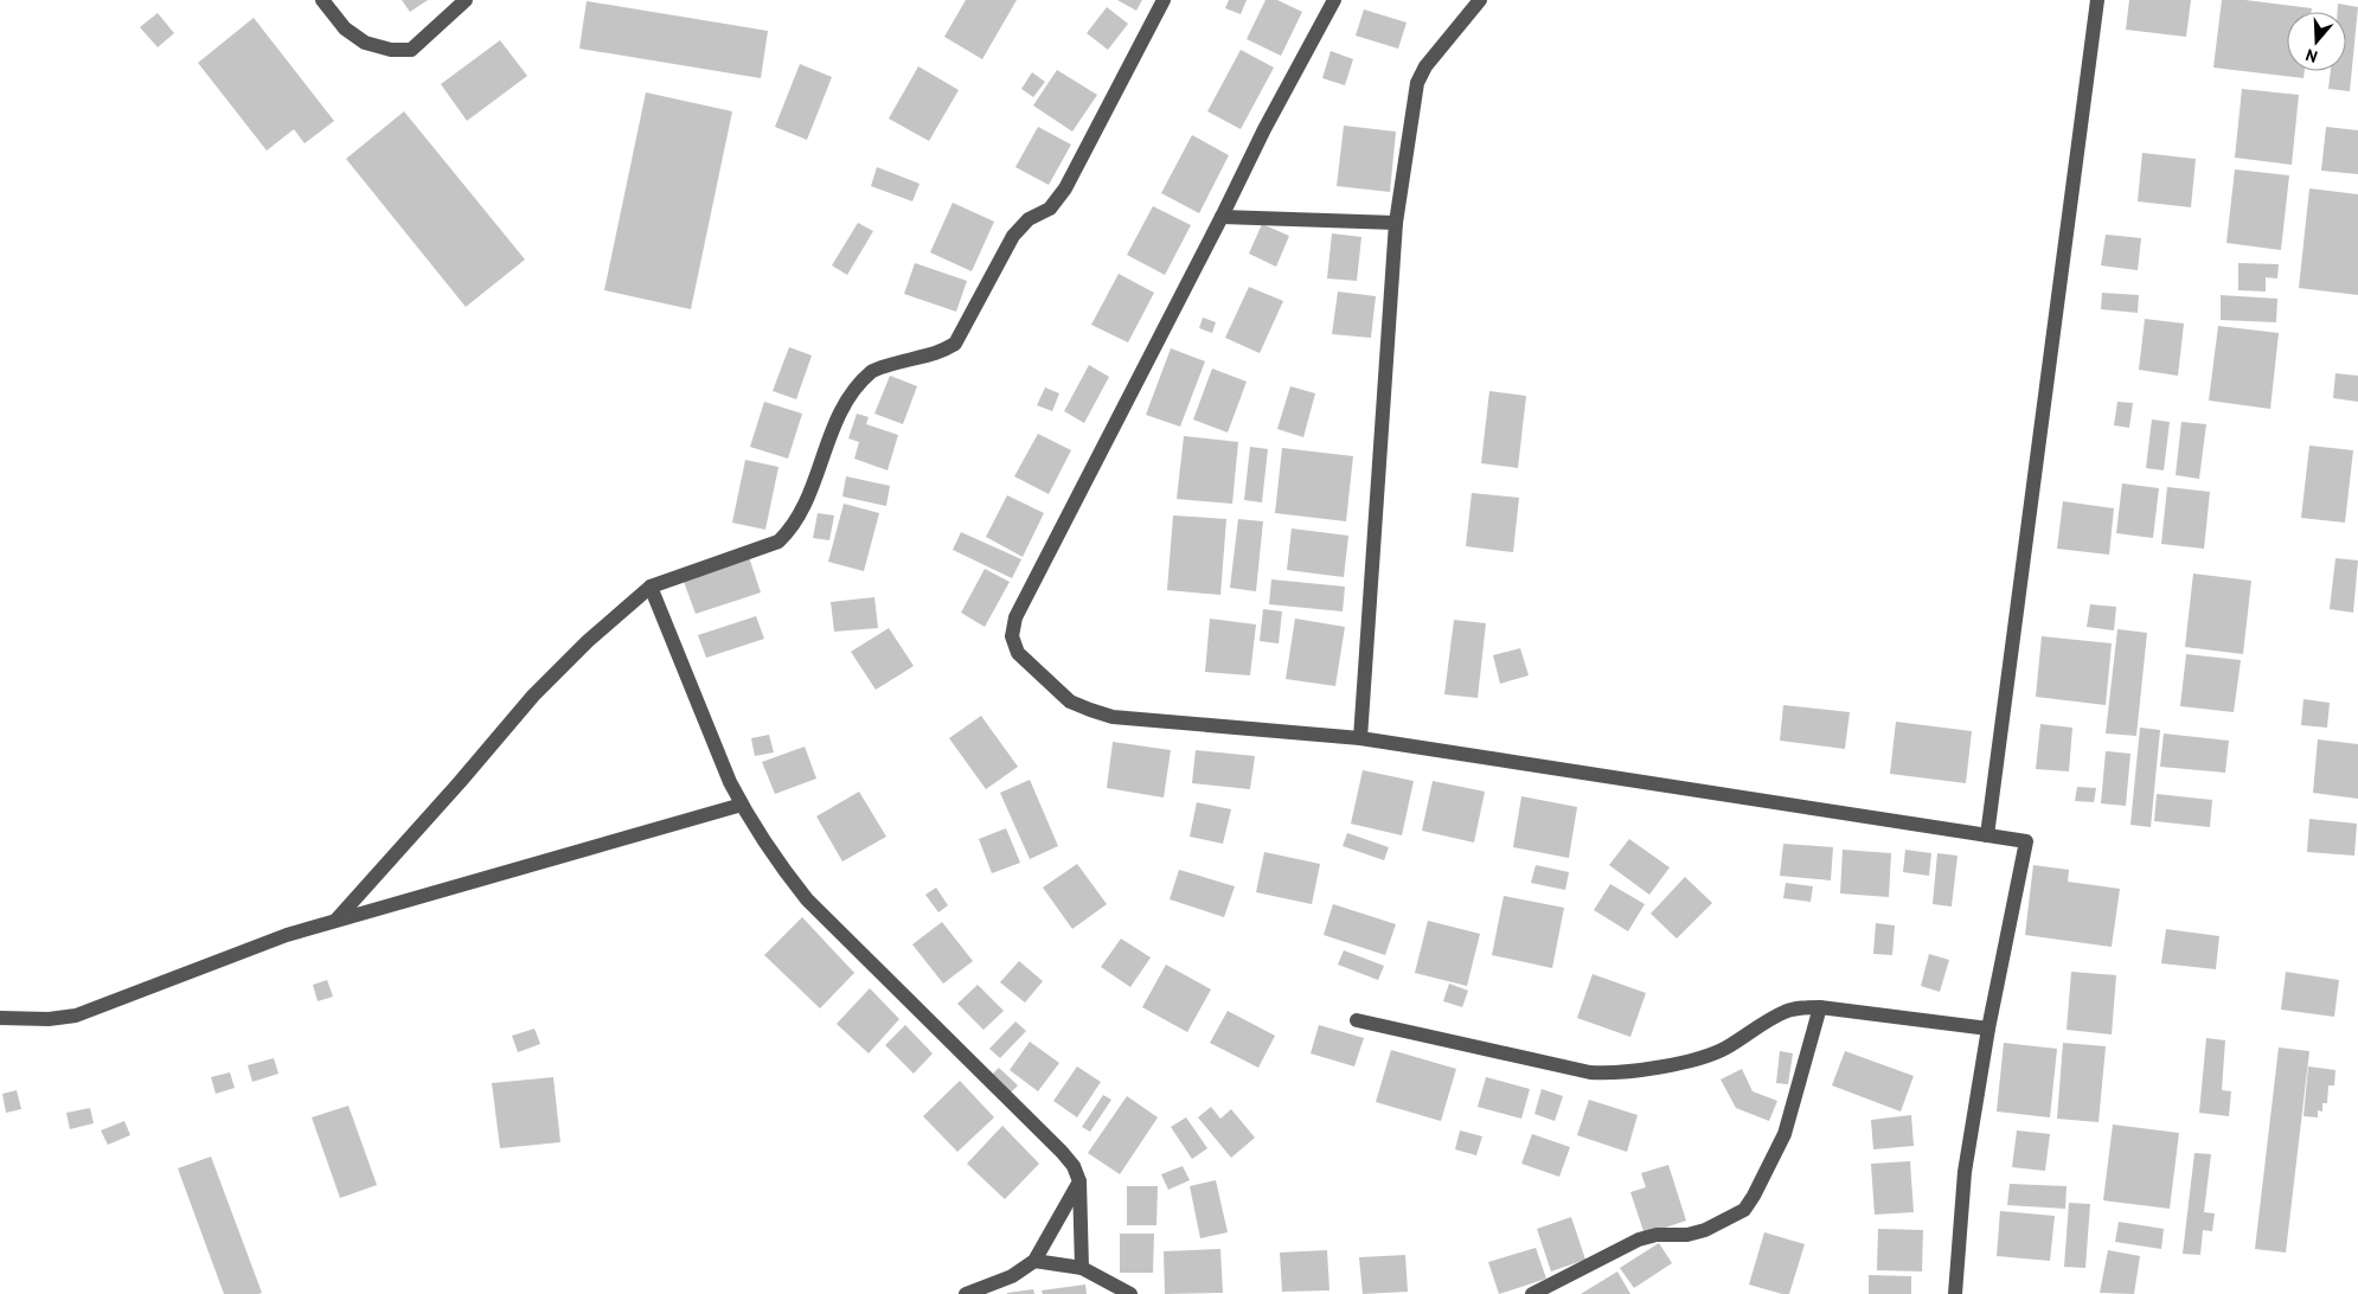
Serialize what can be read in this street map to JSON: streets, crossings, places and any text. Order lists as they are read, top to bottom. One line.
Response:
{"north":"bottom"}
